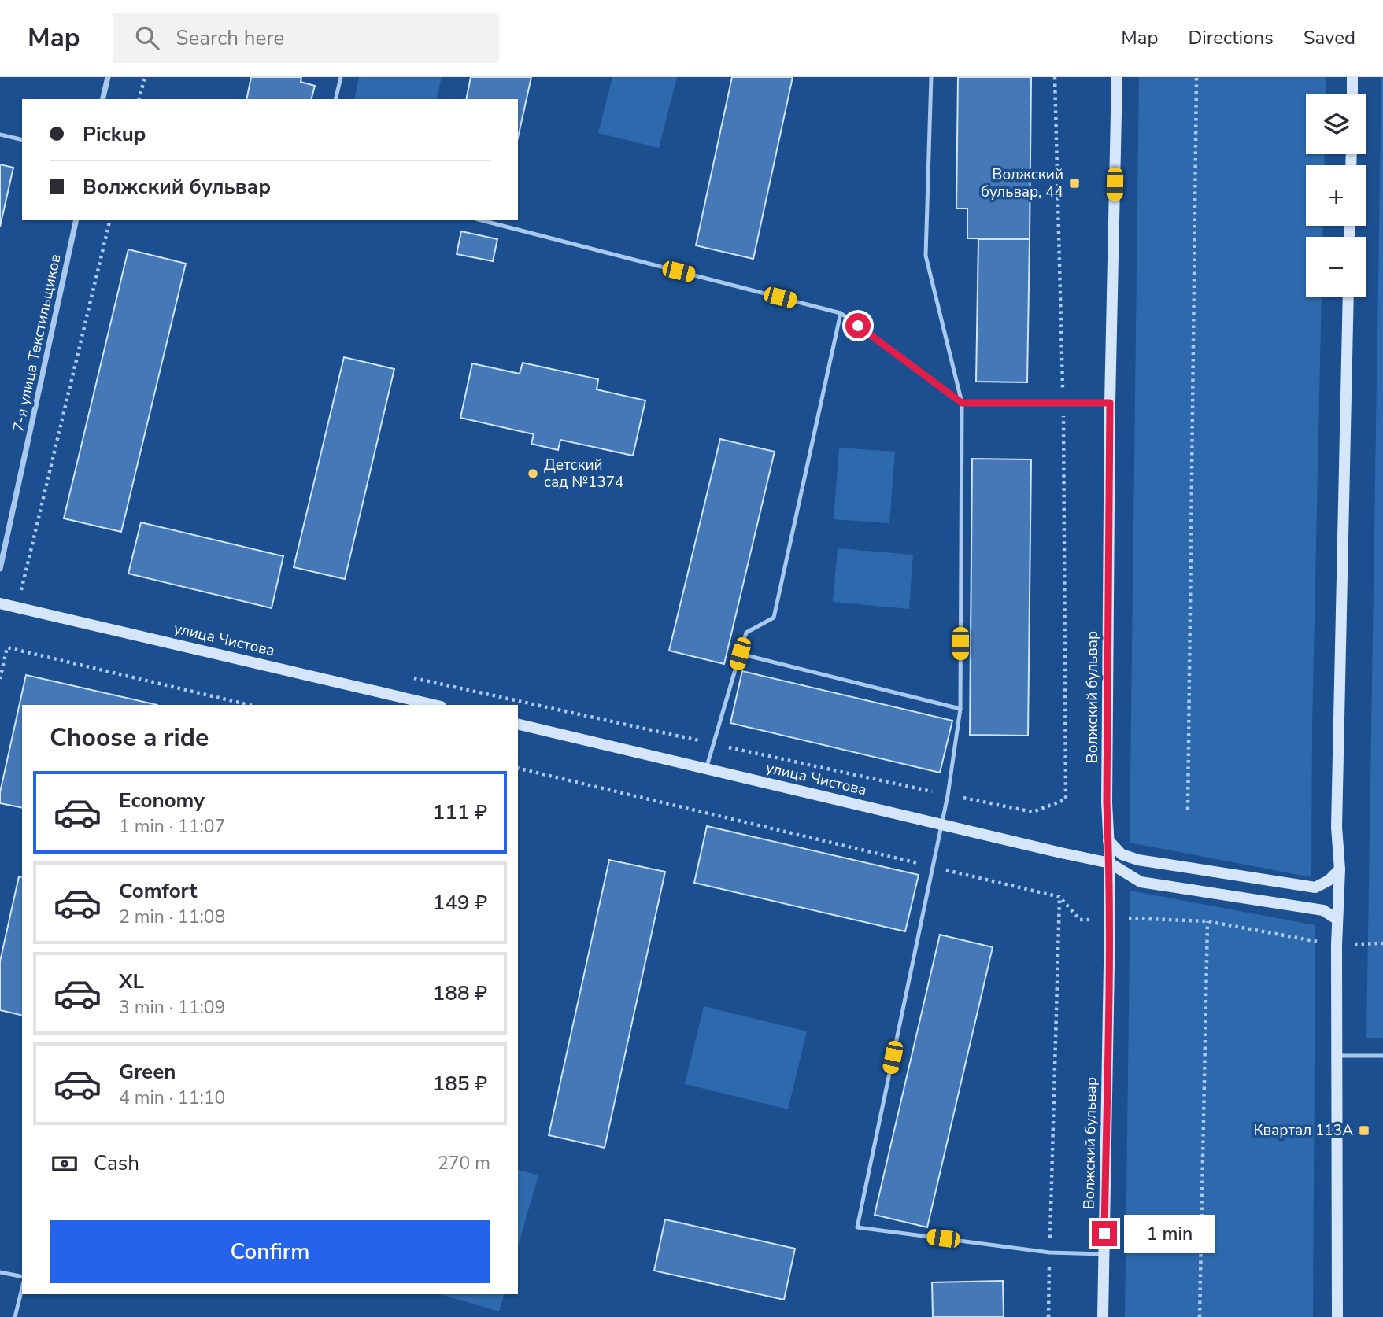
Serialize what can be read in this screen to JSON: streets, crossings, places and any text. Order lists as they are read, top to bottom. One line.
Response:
{"streets":{"main road":["улица Чистова","Волжский бульвар"],"street":["7-я улица Текстильщиков"]},"crossings":[["улица Чистова","Волжский бульвар"]],"places":{"transit":["Волжский бульвар, 44","Квартал 113А"],"other":["Детский сад №1374"]},"page":{"header":"Map","search":"Search here","nav":["Map","Directions","Saved"],"map_buttons":["+","−"],"banner":["Pickup","Волжский бульвар"],"heading":"Choose a ride","list":[{"name":"Economy","note":"1 min · 11:07","value":"111 ₽"},{"name":"Comfort","note":"2 min · 11:08","value":"149 ₽"},{"name":"XL","note":"3 min · 11:09","value":"188 ₽"},{"name":"Green","note":"4 min · 11:10","value":"185 ₽"}],"pay":["Cash","270 m"],"buttons":"Confirm","bubble":"1 min"}}
